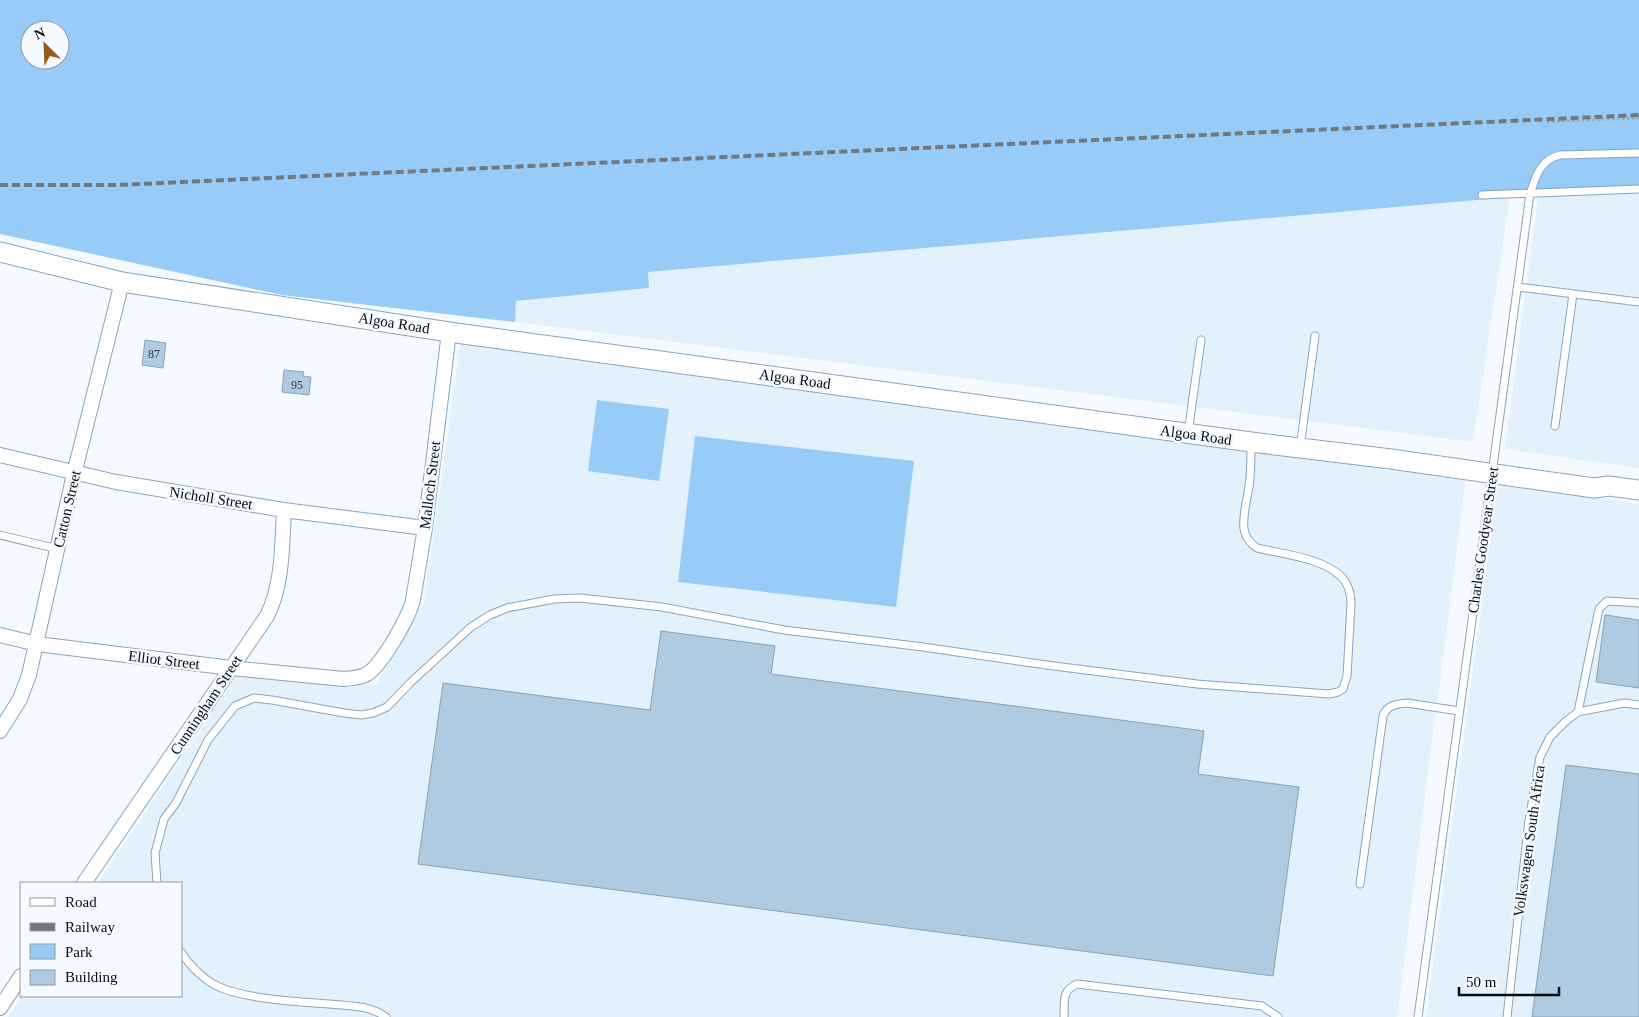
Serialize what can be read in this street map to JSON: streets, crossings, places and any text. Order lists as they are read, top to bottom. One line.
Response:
{"streets":{"street":["Algoa Road","Malloch Street","Nicholl Street","Catton Street","Elliot Street","Cunningham Street"],"lane":["Charles Goodyear Street","Volkswagen South Africa"]},"crossings":[["Algoa Road","Malloch Street"],["Algoa Road","Catton Street"],["Algoa Road","Charles Goodyear Street"],["Malloch Street","Nicholl Street"],["Malloch Street","Elliot Street"],["Nicholl Street","Catton Street"],["Nicholl Street","Cunningham Street"],["Catton Street","Elliot Street"],["Elliot Street","Cunningham Street"]],"house_numbers":["87","95"],"legend":["Road","Railway","Park","Building"],"scale_bar":"50 m","north":"top left"}
